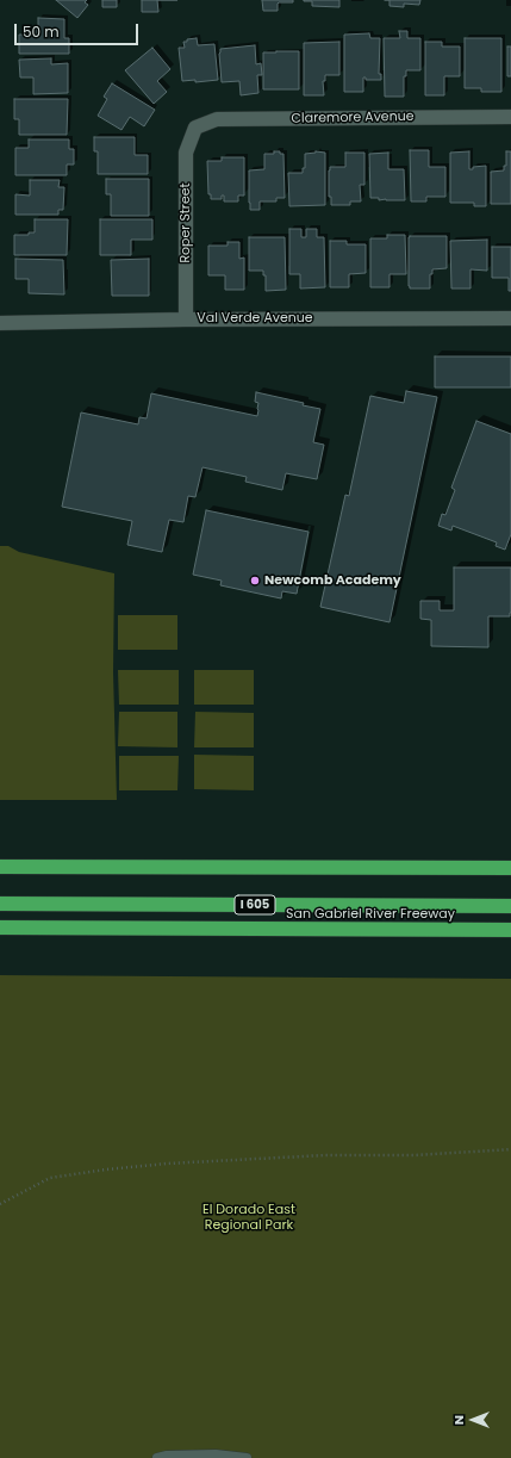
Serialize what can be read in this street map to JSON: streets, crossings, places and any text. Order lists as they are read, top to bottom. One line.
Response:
{"streets":{"highway":["I 605","San Gabriel River Freeway"],"street":["Claremore Avenue","Roper Street","Val Verde Avenue"]},"crossings":[["Claremore Avenue","Roper Street"],["Roper Street","Val Verde Avenue"]],"parks":["El Dorado East Regional Park"],"places":["Newcomb Academy"],"scale_bar":"50 m","north":"left"}
